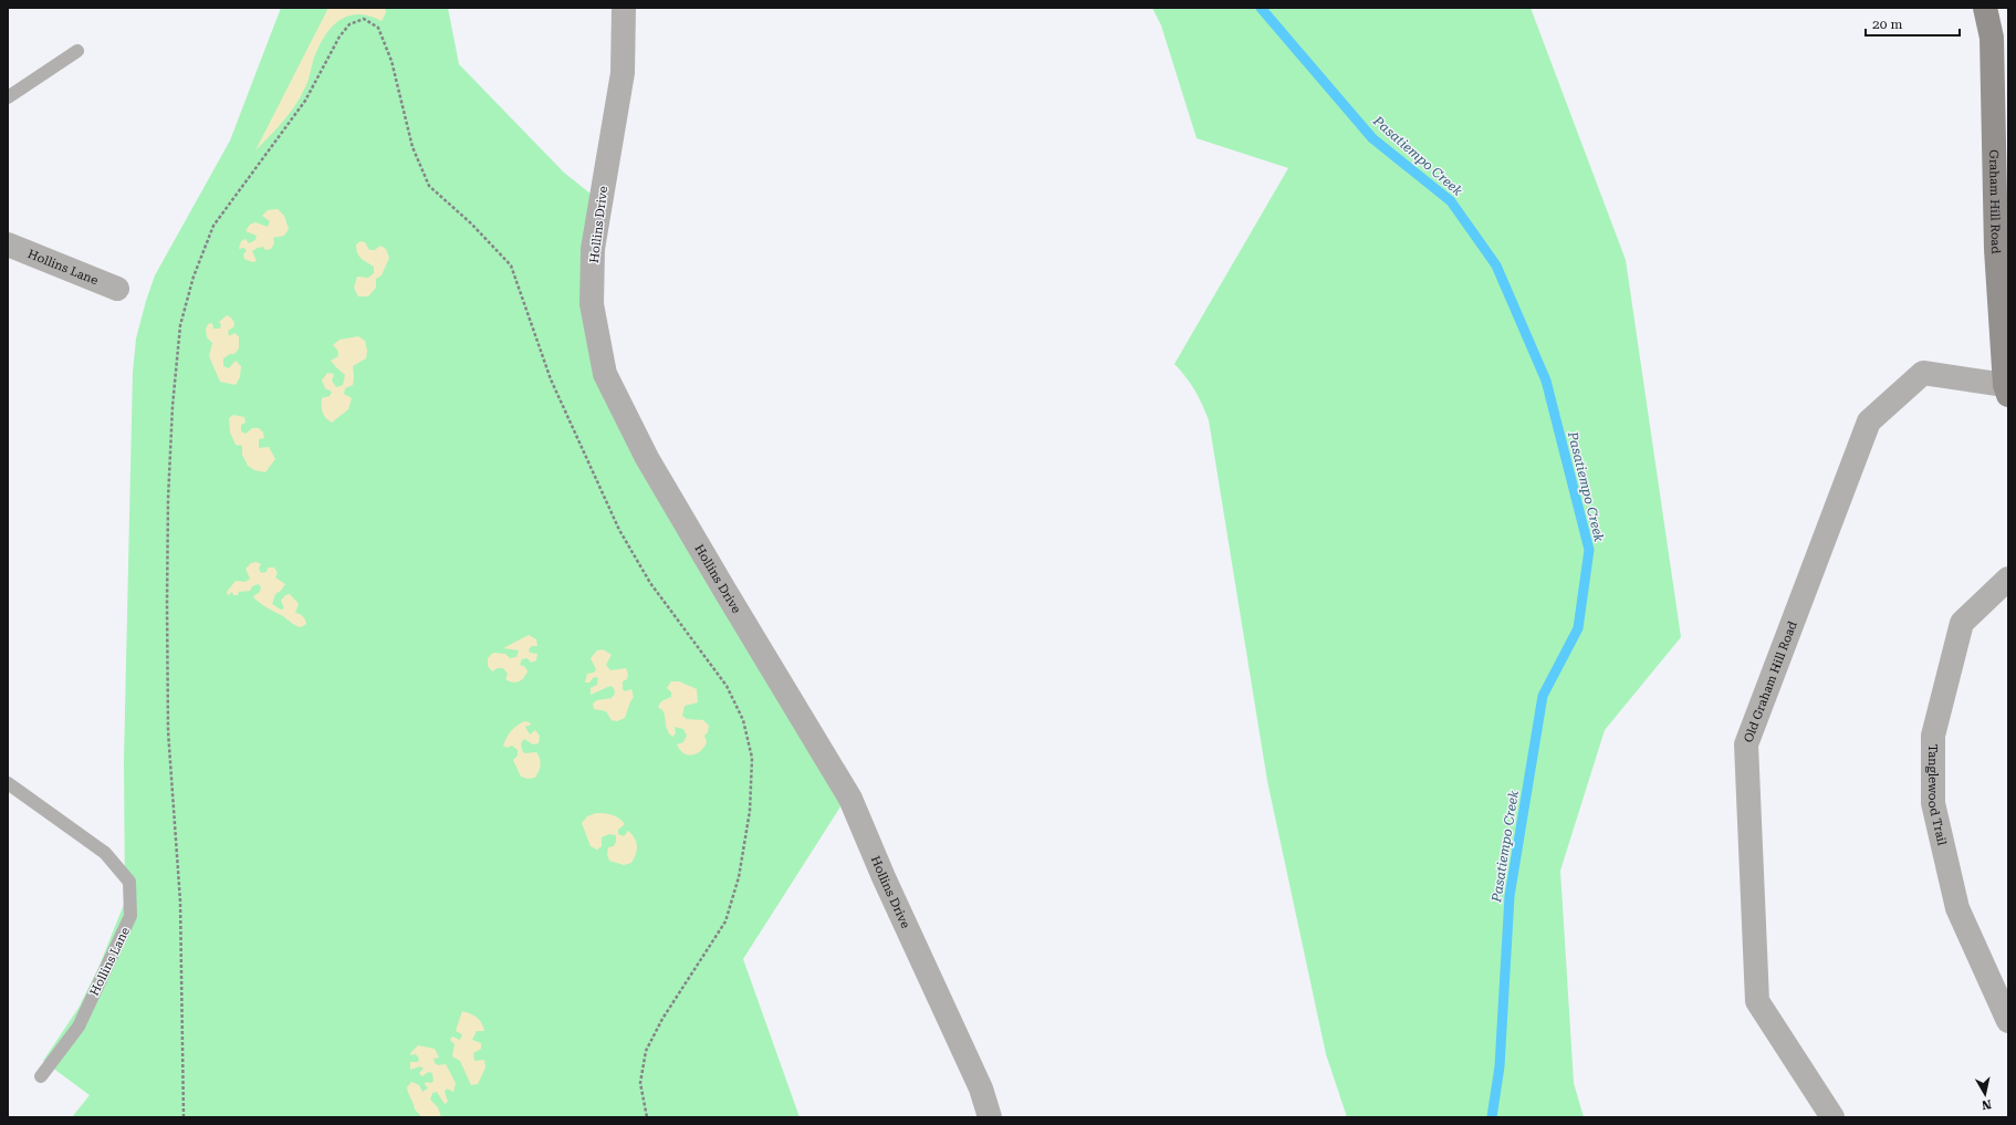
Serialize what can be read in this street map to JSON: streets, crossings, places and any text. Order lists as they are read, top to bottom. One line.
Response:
{"streets":{"main road":["Graham Hill Road"],"street":["Hollins Drive","Hollins Lane","Old Graham Hill Road","Tanglewood Trail"]},"crossings":[["Graham Hill Road","Old Graham Hill Road"]],"water":["Pasatiempo Creek"],"scale_bar":"20 m","north":"bottom"}
